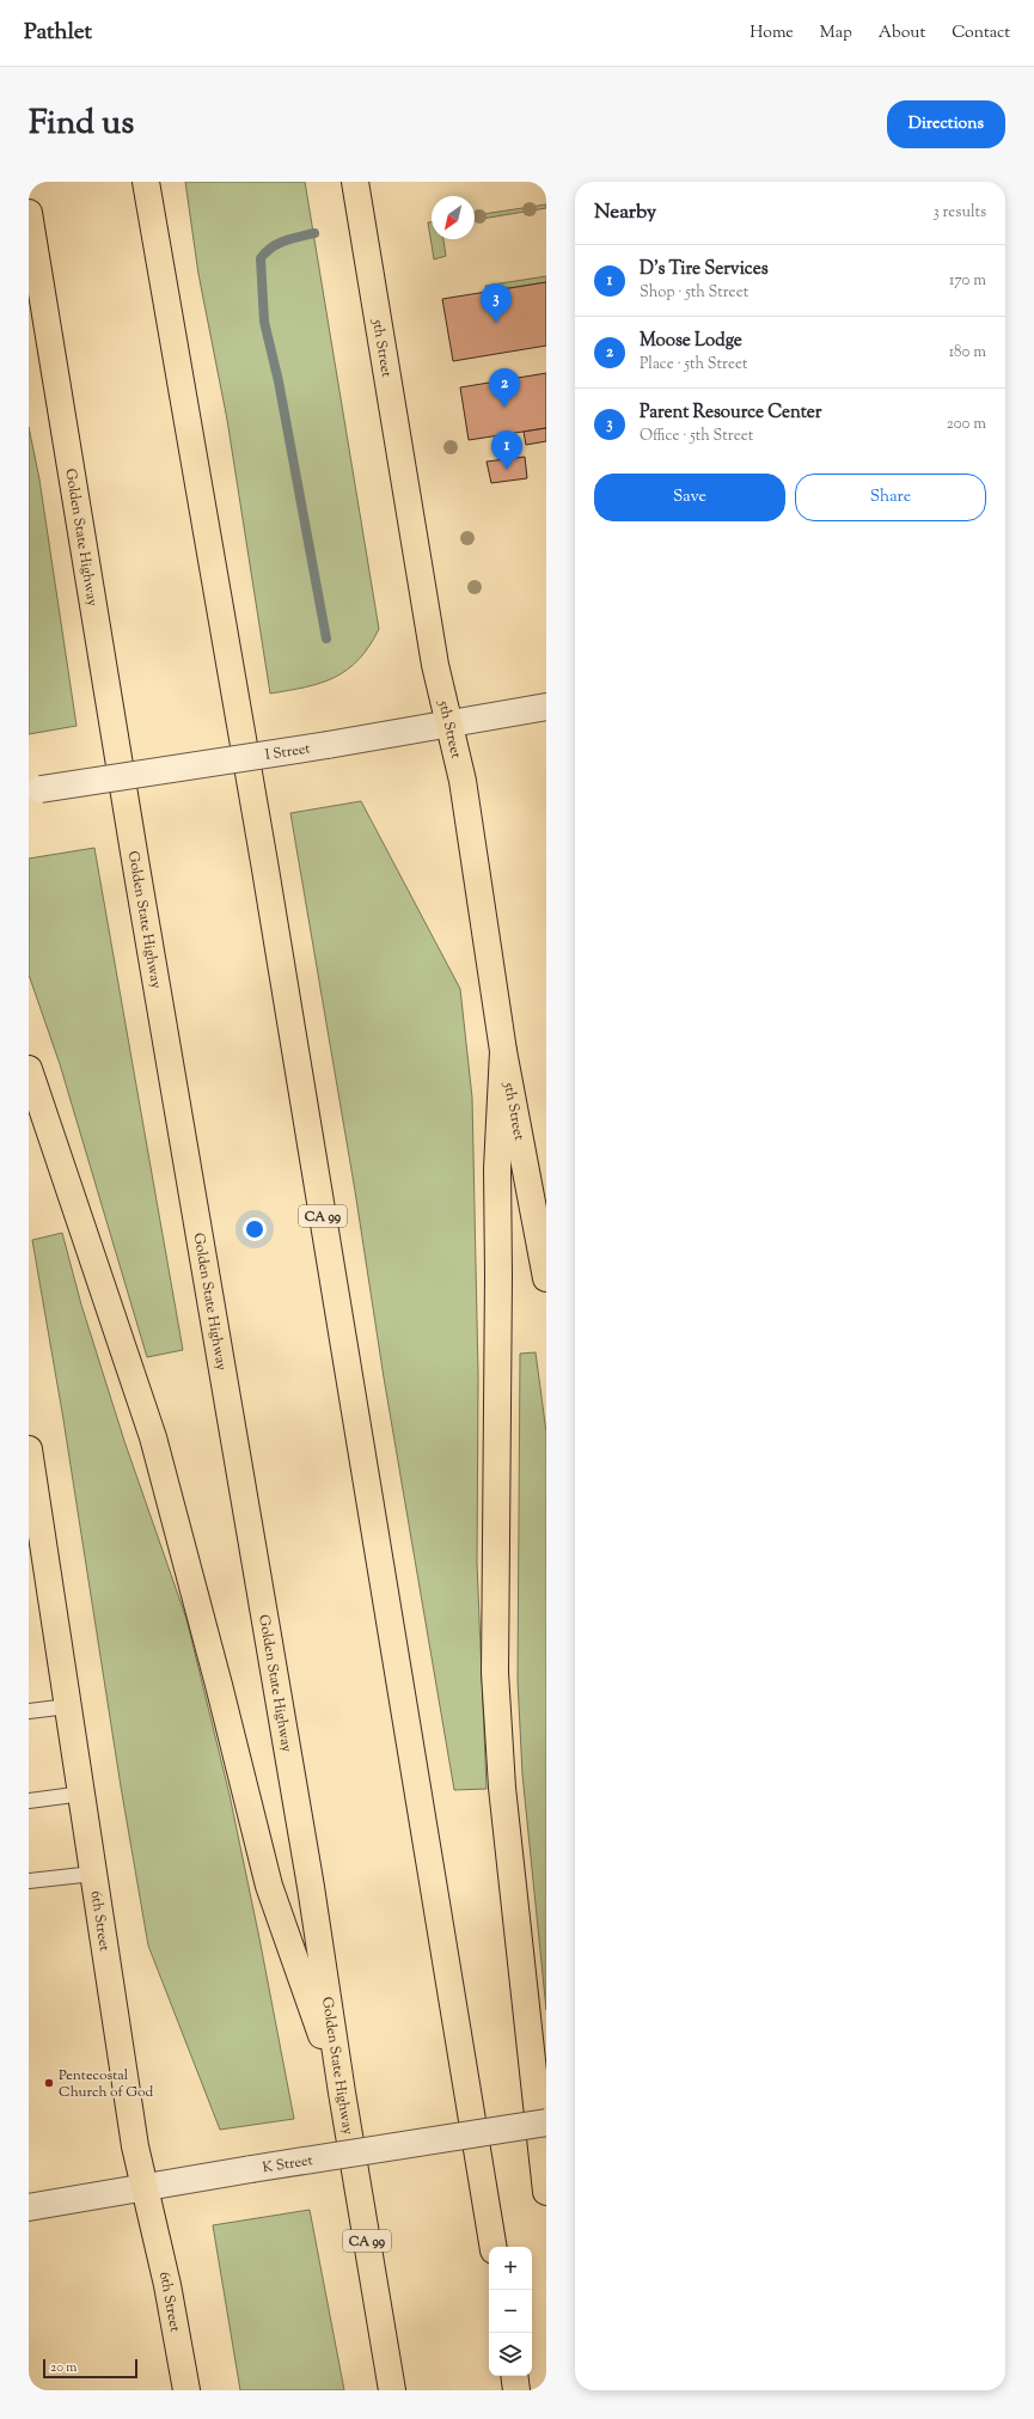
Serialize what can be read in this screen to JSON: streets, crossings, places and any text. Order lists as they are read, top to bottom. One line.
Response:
{"streets":{"main road":["5th Street","Golden State Highway","CA 99","6th Street"],"street":["I Street","K Street"]},"crossings":[["5th Street","I Street"],["6th Street","K Street"]],"places":["Pentecostal Church of God"],"scale_bar":"20 m","north":"bottom left","page":{"header":"Pathlet","nav":["Home","Map","About","Contact"],"title":"Find us","buttons":["Directions",["Save","Share"]],"heading":["Nearby","3 results"],"list":[{"mark":"1","name":"D's Tire Services","note":"Shop · 5th Street","value":"170 m"},{"mark":"2","name":"Moose Lodge","note":"Place · 5th Street","value":"180 m"},{"mark":"3","name":"Parent Resource Center","note":"Office · 5th Street","value":"200 m"}],"pins":["3","2","1"],"map_buttons":["+","−"],"scale":"20 m"}}
